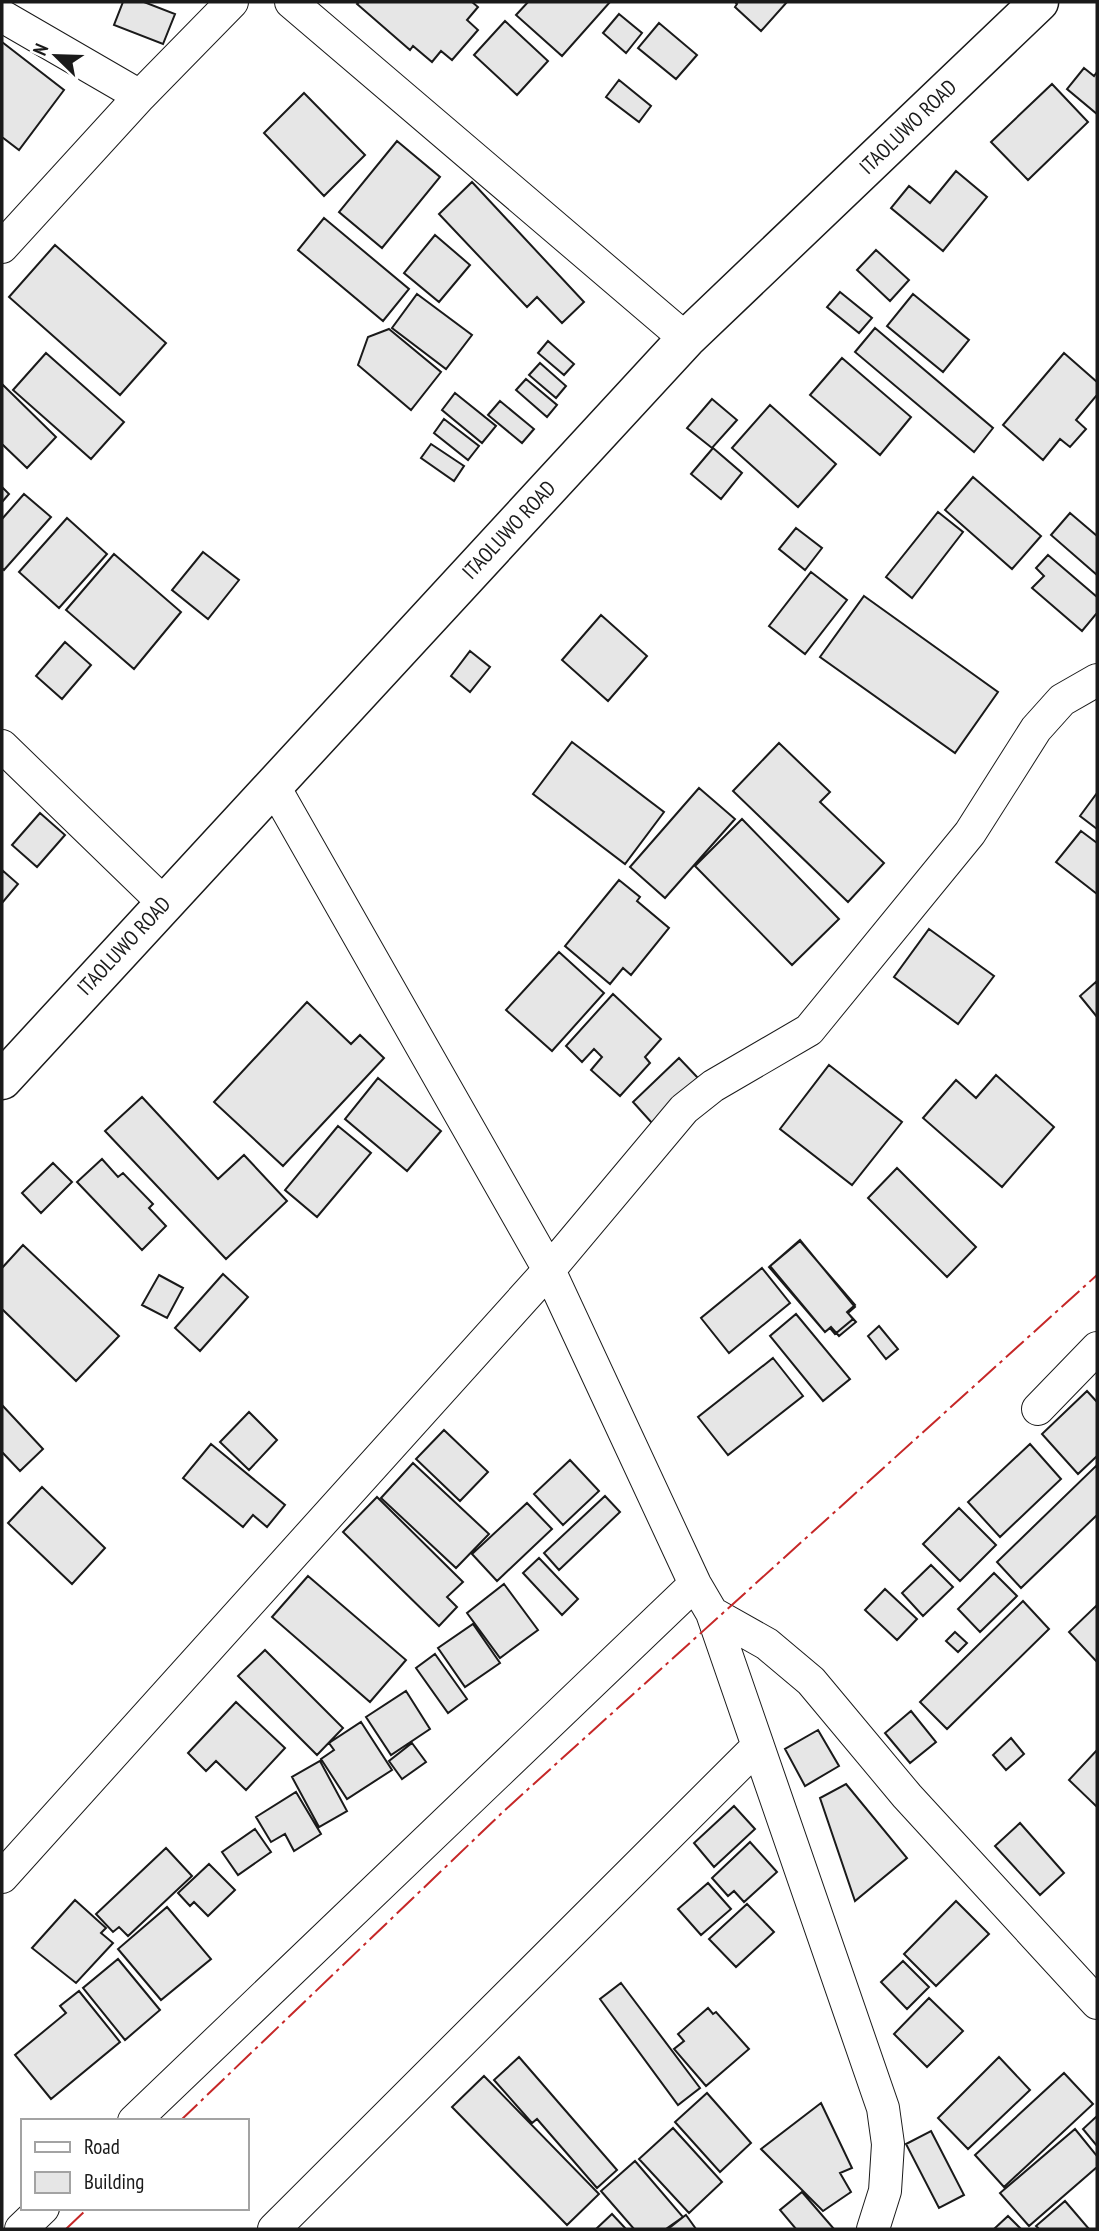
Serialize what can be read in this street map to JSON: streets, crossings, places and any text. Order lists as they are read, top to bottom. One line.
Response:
{"streets":{"street":["ITAOLUWO ROAD"]},"legend":["Road","Building"],"north":"top left"}
